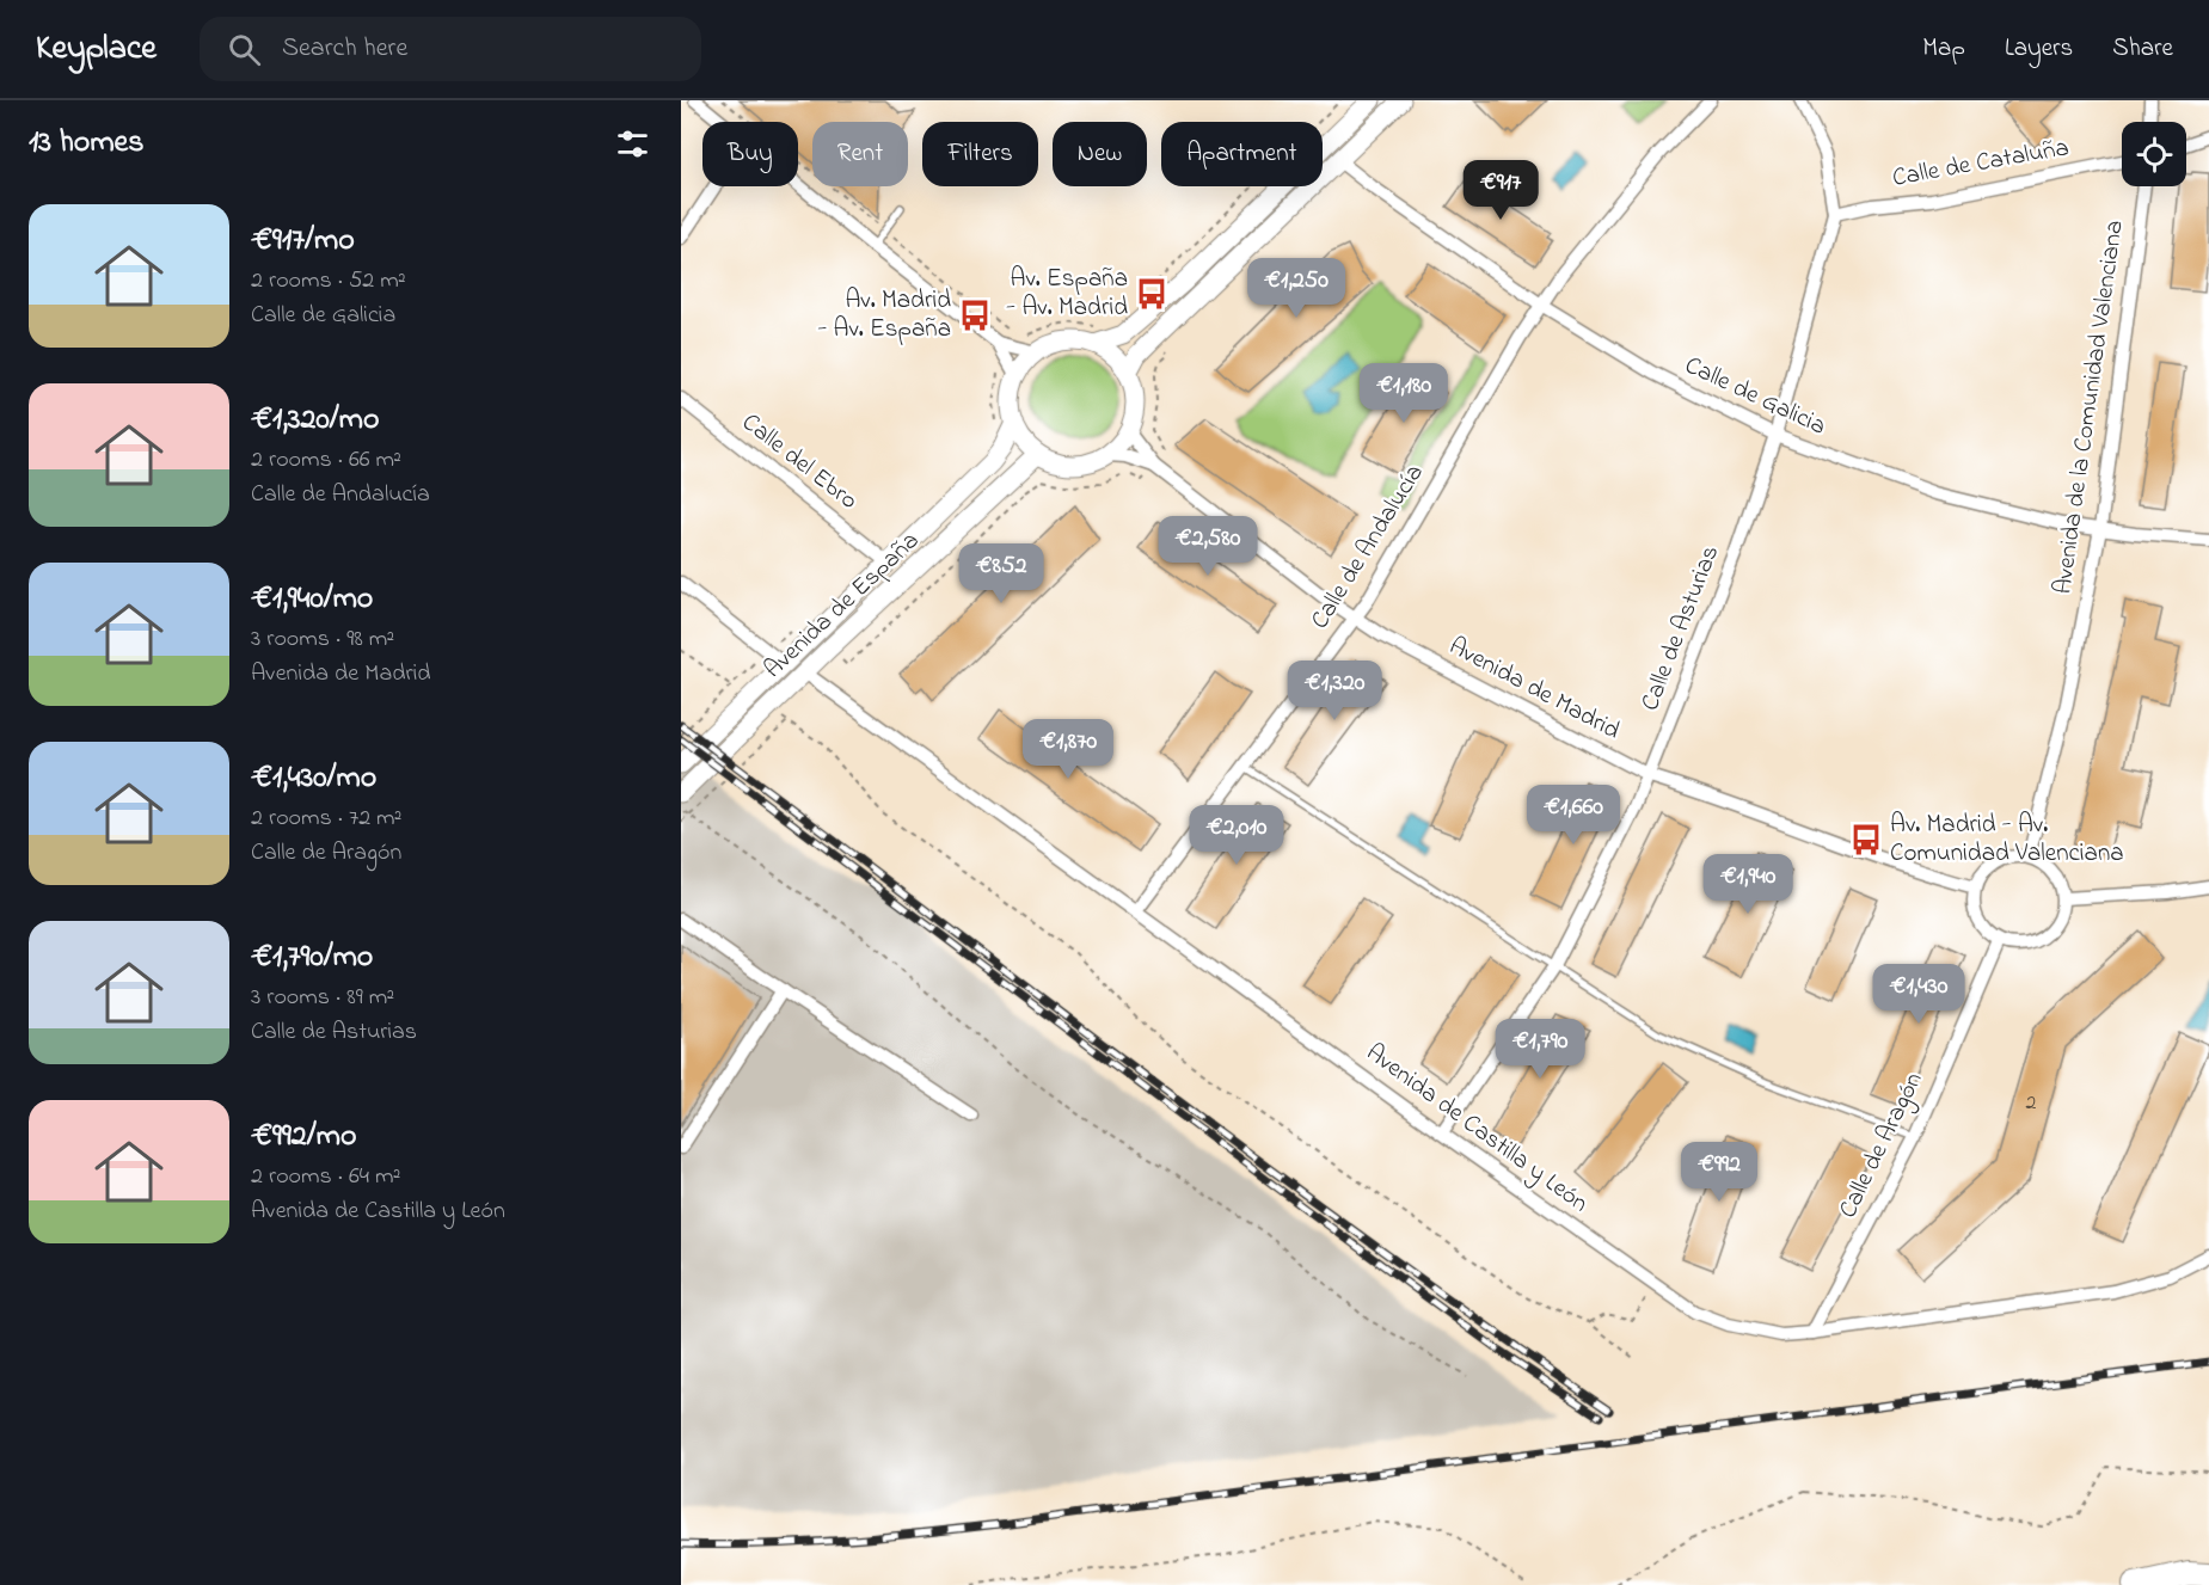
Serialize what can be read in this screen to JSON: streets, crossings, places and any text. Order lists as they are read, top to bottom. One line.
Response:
{"streets":{"street":["Calle de Cataluña","Calle de Galicia","Avenida de la Comunidad Valenciana","Calle del Ebro","Calle de Andalucía","Avenida de España","Calle de Asturias","Avenida de Madrid","Avenida de Castilla y León","Calle de Aragón"]},"crossings":[["Calle de Cataluña","Calle de Asturias"],["Calle de Galicia","Avenida de la Comunidad Valenciana"],["Calle de Galicia","Calle de Andalucía"],["Calle de Galicia","Calle de Asturias"],["Avenida de la Comunidad Valenciana","Avenida de Madrid"],["Avenida de la Comunidad Valenciana","Calle de Aragón"],["Calle del Ebro","Avenida de España"],["Calle de Andalucía","Avenida de Madrid"],["Calle de Andalucía","Avenida de Castilla y León"],["Avenida de España","Avenida de Madrid"],["Avenida de España","Avenida de Castilla y León"],["Calle de Asturias","Avenida de Madrid"],["Calle de Asturias","Avenida de Castilla y León"],["Avenida de Madrid","Calle de Aragón"],["Avenida de Castilla y León","Calle de Aragón"]],"places":{"bus stop":["Av. España - Av. Madrid","Av. Madrid - Av. España","Av. Madrid - Av. Comunidad Valenciana"]},"house_numbers":["2"],"page":{"header":"Keyplace","search":"Search here","nav":["Map","Layers","Share"],"heading":"13 homes","chip":["Buy","Rent","Filters","New","Apartment"],"price":["€917","€1,250","€1,180","€2,580","€852","€1,320","€1,870","€1,660","€2,010","€1,940","€1,430","€1,790","€992"],"list":[{"name":"€917/mo","note":"2 rooms · 52 m² · Calle de Galicia"},{"name":"€1,320/mo","note":"2 rooms · 66 m² · Calle de Andalucía"},{"name":"€1,940/mo","note":"3 rooms · 98 m² · Avenida de Madrid"},{"name":"€1,430/mo","note":"2 rooms · 72 m² · Calle de Aragón"},{"name":"€1,790/mo","note":"3 rooms · 89 m² · Calle de Asturias"},{"name":"€992/mo","note":"2 rooms · 64 m² · Avenida de Castilla y León"}]}}
